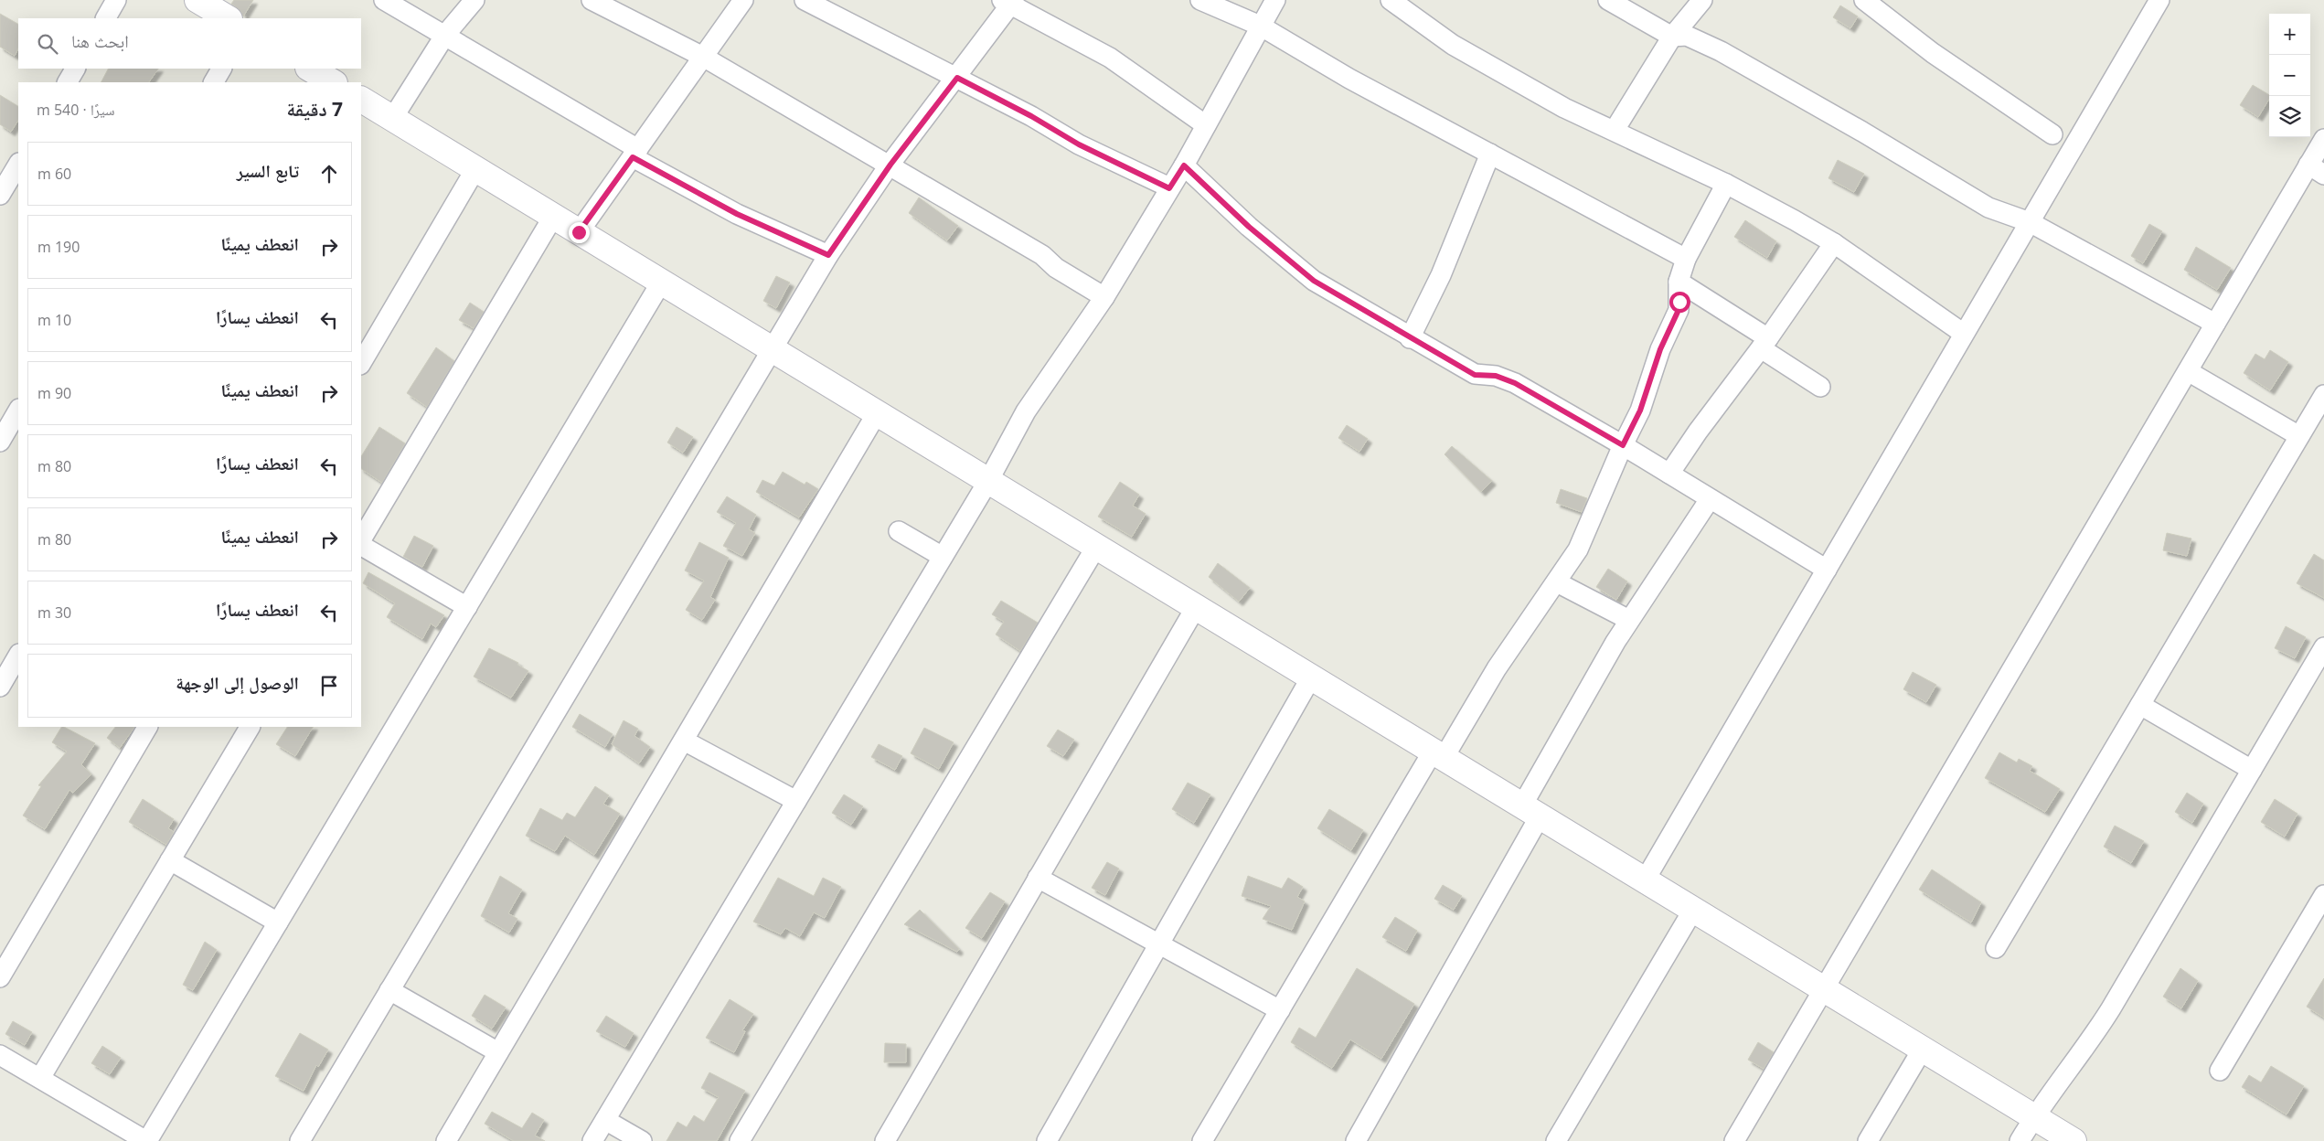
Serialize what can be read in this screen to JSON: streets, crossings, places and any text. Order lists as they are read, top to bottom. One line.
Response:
{"page":{"map_buttons":["+","−"],"search":"ابحث هنا","heading":["7 دقيقة","سيرًا · 540 m"],"list":[["تابع السير","60 m"],["انعطف يمينًا","190 m"],["انعطف يسارًا","10 m"],["انعطف يمينًا","90 m"],["انعطف يسارًا","80 m"],["انعطف يمينًا","80 m"],["انعطف يسارًا","30 m"],"الوصول إلى الوجهة"]}}
